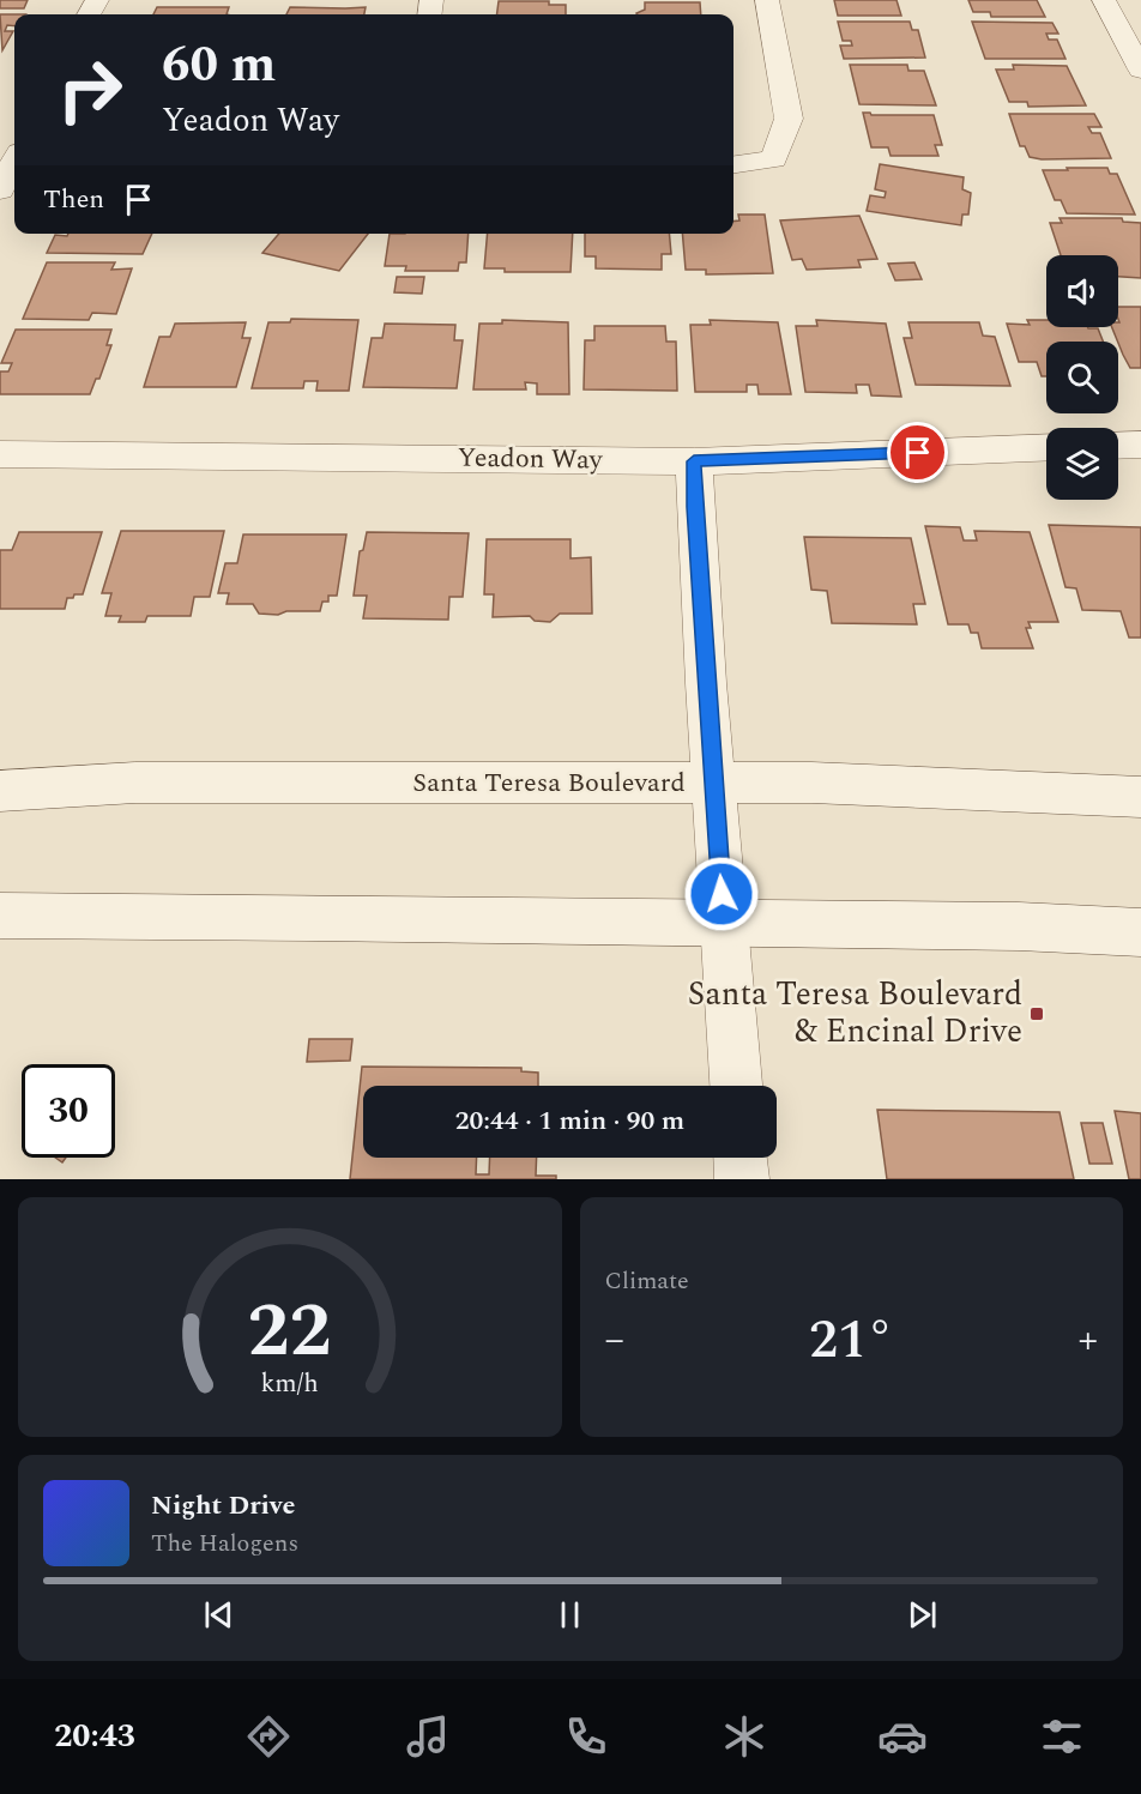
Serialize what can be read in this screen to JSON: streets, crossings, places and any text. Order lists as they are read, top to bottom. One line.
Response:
{"streets":{"street":["Yeadon Way","Santa Teresa Boulevard"]},"places":{"transit":["Santa Teresa Boulevard & Encinal Drive"]},"page":{"turn":["60 m","Yeadon Way"],"then":"Then","limit":"30","trip":"20:44 · 1 min · 90 m","tile":"Climate","heat":["−","21°","+"],"song":["Night Drive","The Halogens"],"tabs":"20:43","gauge":["22","km/h"]}}
